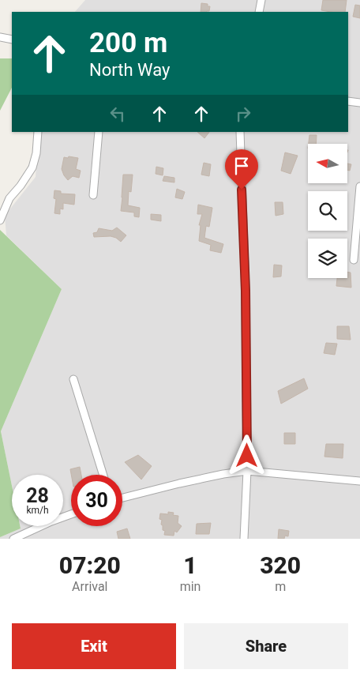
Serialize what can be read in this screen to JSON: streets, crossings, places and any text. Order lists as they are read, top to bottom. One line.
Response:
{"north":"left","page":{"turn":["200 m","North Way"],"speed":"28 km/h","limit":"30","eta":["07:20","Arrival","1","min","320","m"],"buttons":["Exit","Share"]}}
